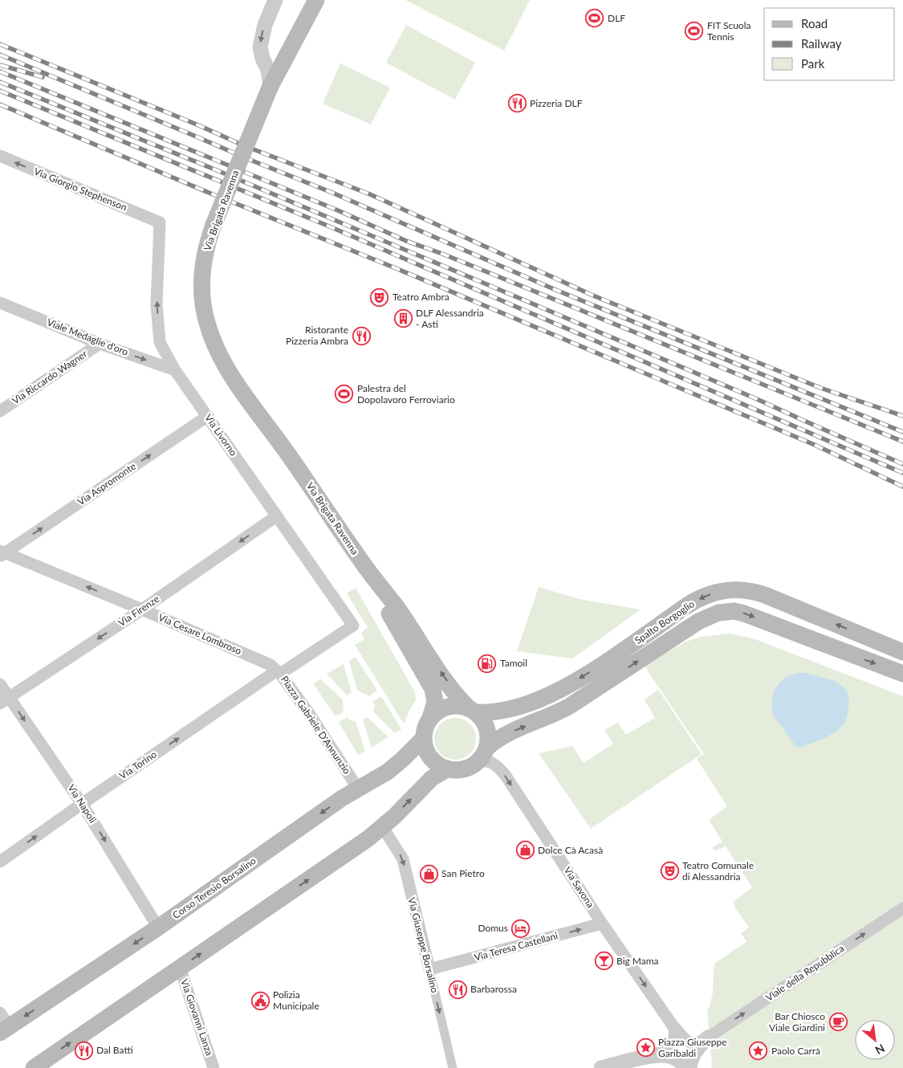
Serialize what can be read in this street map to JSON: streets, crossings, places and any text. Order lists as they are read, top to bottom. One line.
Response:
{"streets":{"main road":["Via Brigata Ravenna","Spalto Borgoglio","Corso Teresio Borsalino"],"street":["Via Giorgio Stephenson","Viale Medaglie d'oro","Via Riccardo Wagner","Via Livorno","Via Aspromonte","Via Firenze","Via Cesare Lombroso","Piazza Gabriele D'Annunzio","Via Torino","Via Napoli","Via Savona","Via Giuseppe Borsalino","Via Teresa Castellani","Viale della Repubblica","Via Giovanni Lanza"]},"crossings":[["Via Giorgio Stephenson","Via Livorno"],["Via Brigata Ravenna","Spalto Borgoglio"],["Via Brigata Ravenna","Via Savona"],["Via Brigata Ravenna","Corso Teresio Borsalino"],["Viale Medaglie d'oro","Via Riccardo Wagner"],["Viale Medaglie d'oro","Via Livorno"],["Via Livorno","Via Aspromonte"],["Via Livorno","Via Firenze"],["Via Livorno","Piazza Gabriele D'Annunzio"],["Via Aspromonte","Via Cesare Lombroso"],["Via Firenze","Via Cesare Lombroso"],["Via Firenze","Via Napoli"],["Spalto Borgoglio","Via Savona"],["Spalto Borgoglio","Corso Teresio Borsalino"],["Via Cesare Lombroso","Piazza Gabriele D'Annunzio"],["Via Cesare Lombroso","Via Torino"],["Piazza Gabriele D'Annunzio","Via Torino"],["Piazza Gabriele D'Annunzio","Corso Teresio Borsalino"],["Via Torino","Via Napoli"],["Via Napoli","Corso Teresio Borsalino"],["Via Savona","Corso Teresio Borsalino"],["Via Savona","Via Teresa Castellani"],["Via Savona","Viale della Repubblica"],["Via Giuseppe Borsalino","Via Teresa Castellani"]],"one_way":["Via Giorgio Stephenson","Viale Medaglie d'oro","Via Aspromonte","Via Firenze","Via Cesare Lombroso","Via Torino","Via Napoli","Via Savona","Via Giuseppe Borsalino","Via Teresa Castellani","Viale della Repubblica"],"places":{"sports":["DLF","FIT Scuola Tennis","Palestra del Dopolavoro Ferroviario"],"restaurant":["Pizzeria DLF","Ristorante Pizzeria Ambra","Barbarossa","Dal Batti"],"theatre":["Teatro Ambra","Teatro Comunale di Alessandria"],"building":["DLF Alessandria - Asti"],"fuel station":["Tamoil"],"shop":["Dolce Cà Acasà","San Pietro"],"hotel":["Domus"],"bar":["Big Mama"],"public building":["Polizia Municipale"],"cafe":["Bar Chiosco Viale Giardini"],"place":["Piazza Giuseppe Garibaldi","Paolo Carrà"]},"legend":["Road","Railway","Park"],"north":"bottom right"}
